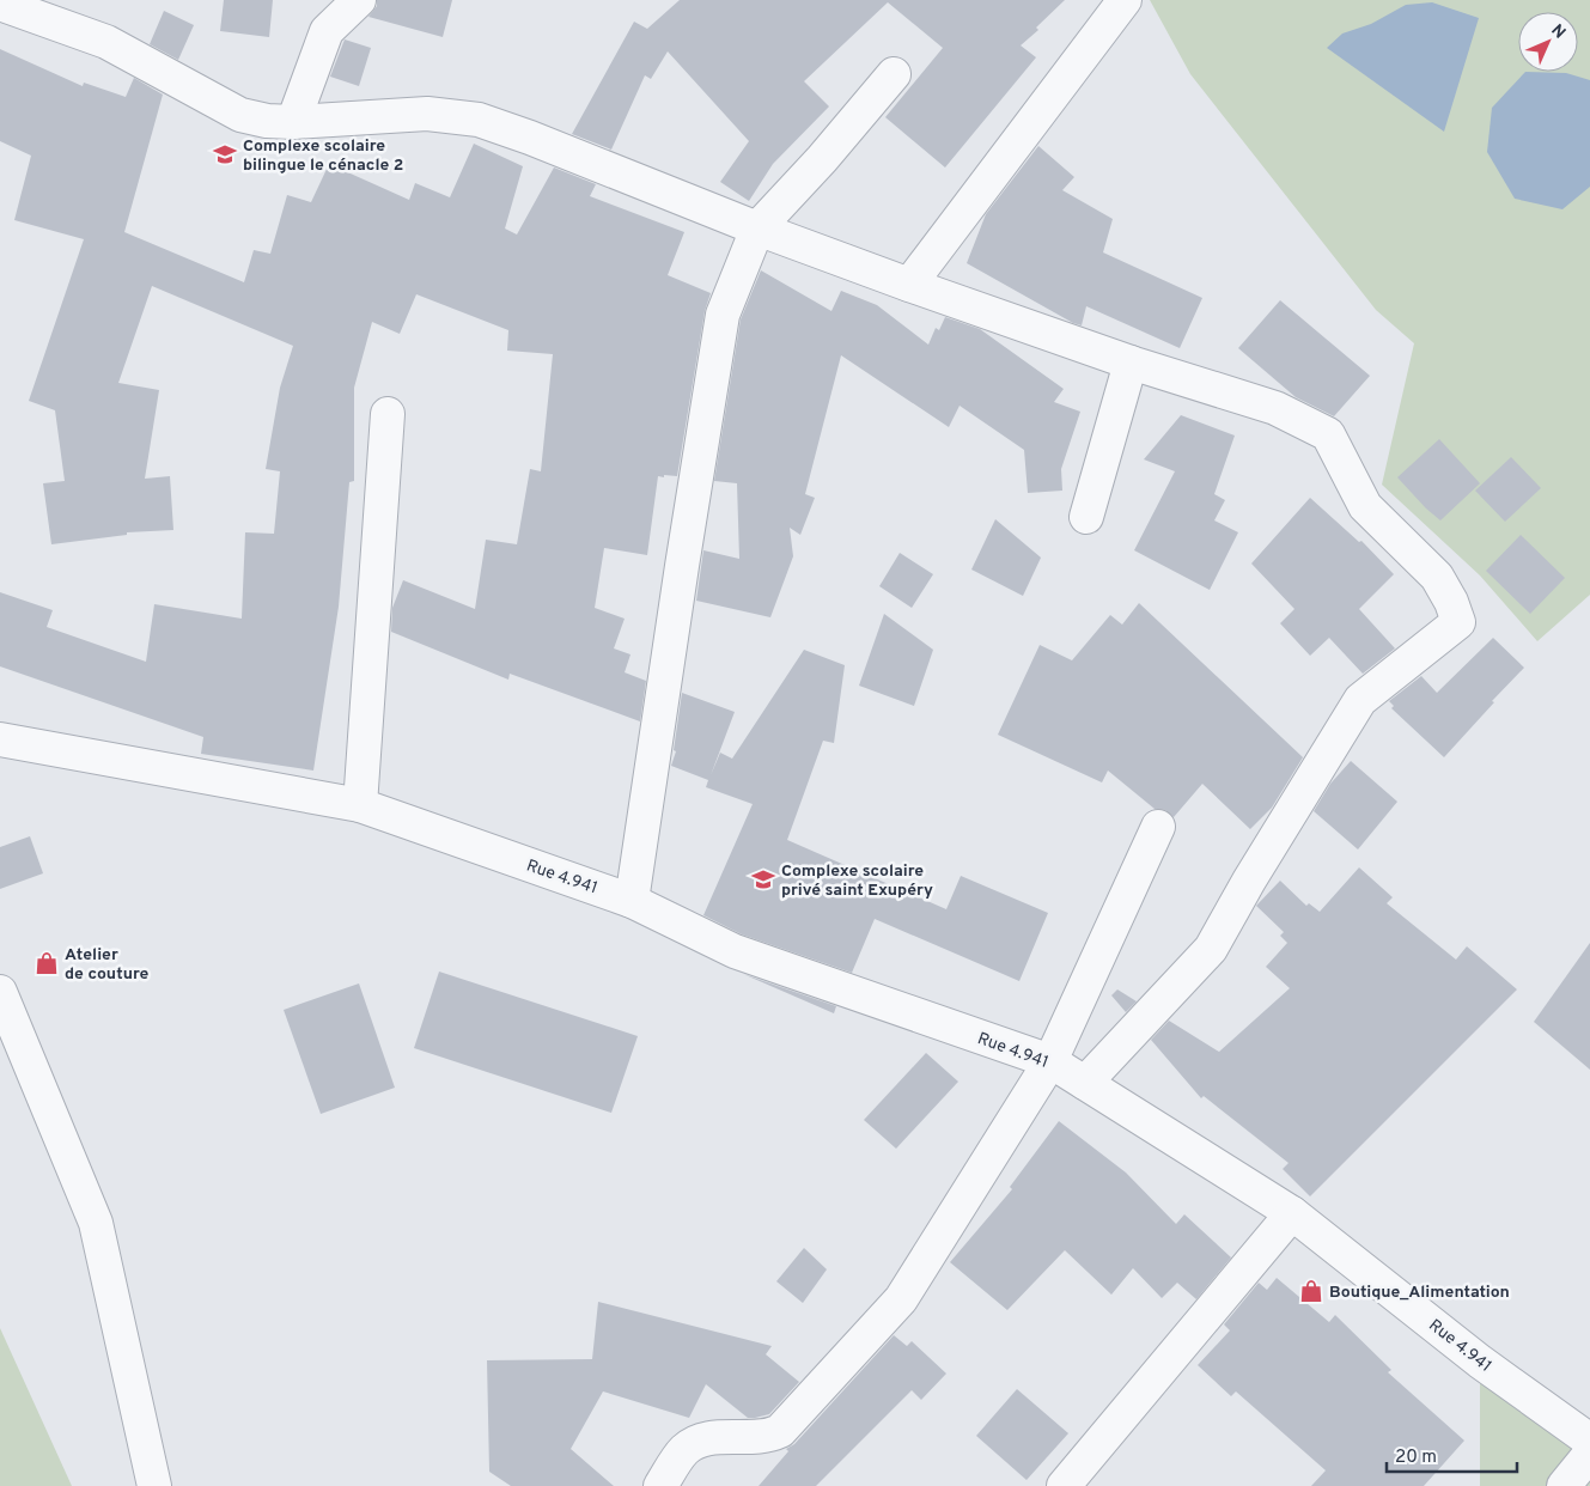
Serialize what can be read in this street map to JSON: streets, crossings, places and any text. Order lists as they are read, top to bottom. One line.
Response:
{"streets":{"street":["Rue 4.941"]},"places":{"school or university":["Complexe scolaire bilingue le cénacle 2","Complexe scolaire privé saint Exupéry"],"shop":["Atelier de couture","Boutique_Alimentation"]},"scale_bar":"20 m","north":"top right"}
